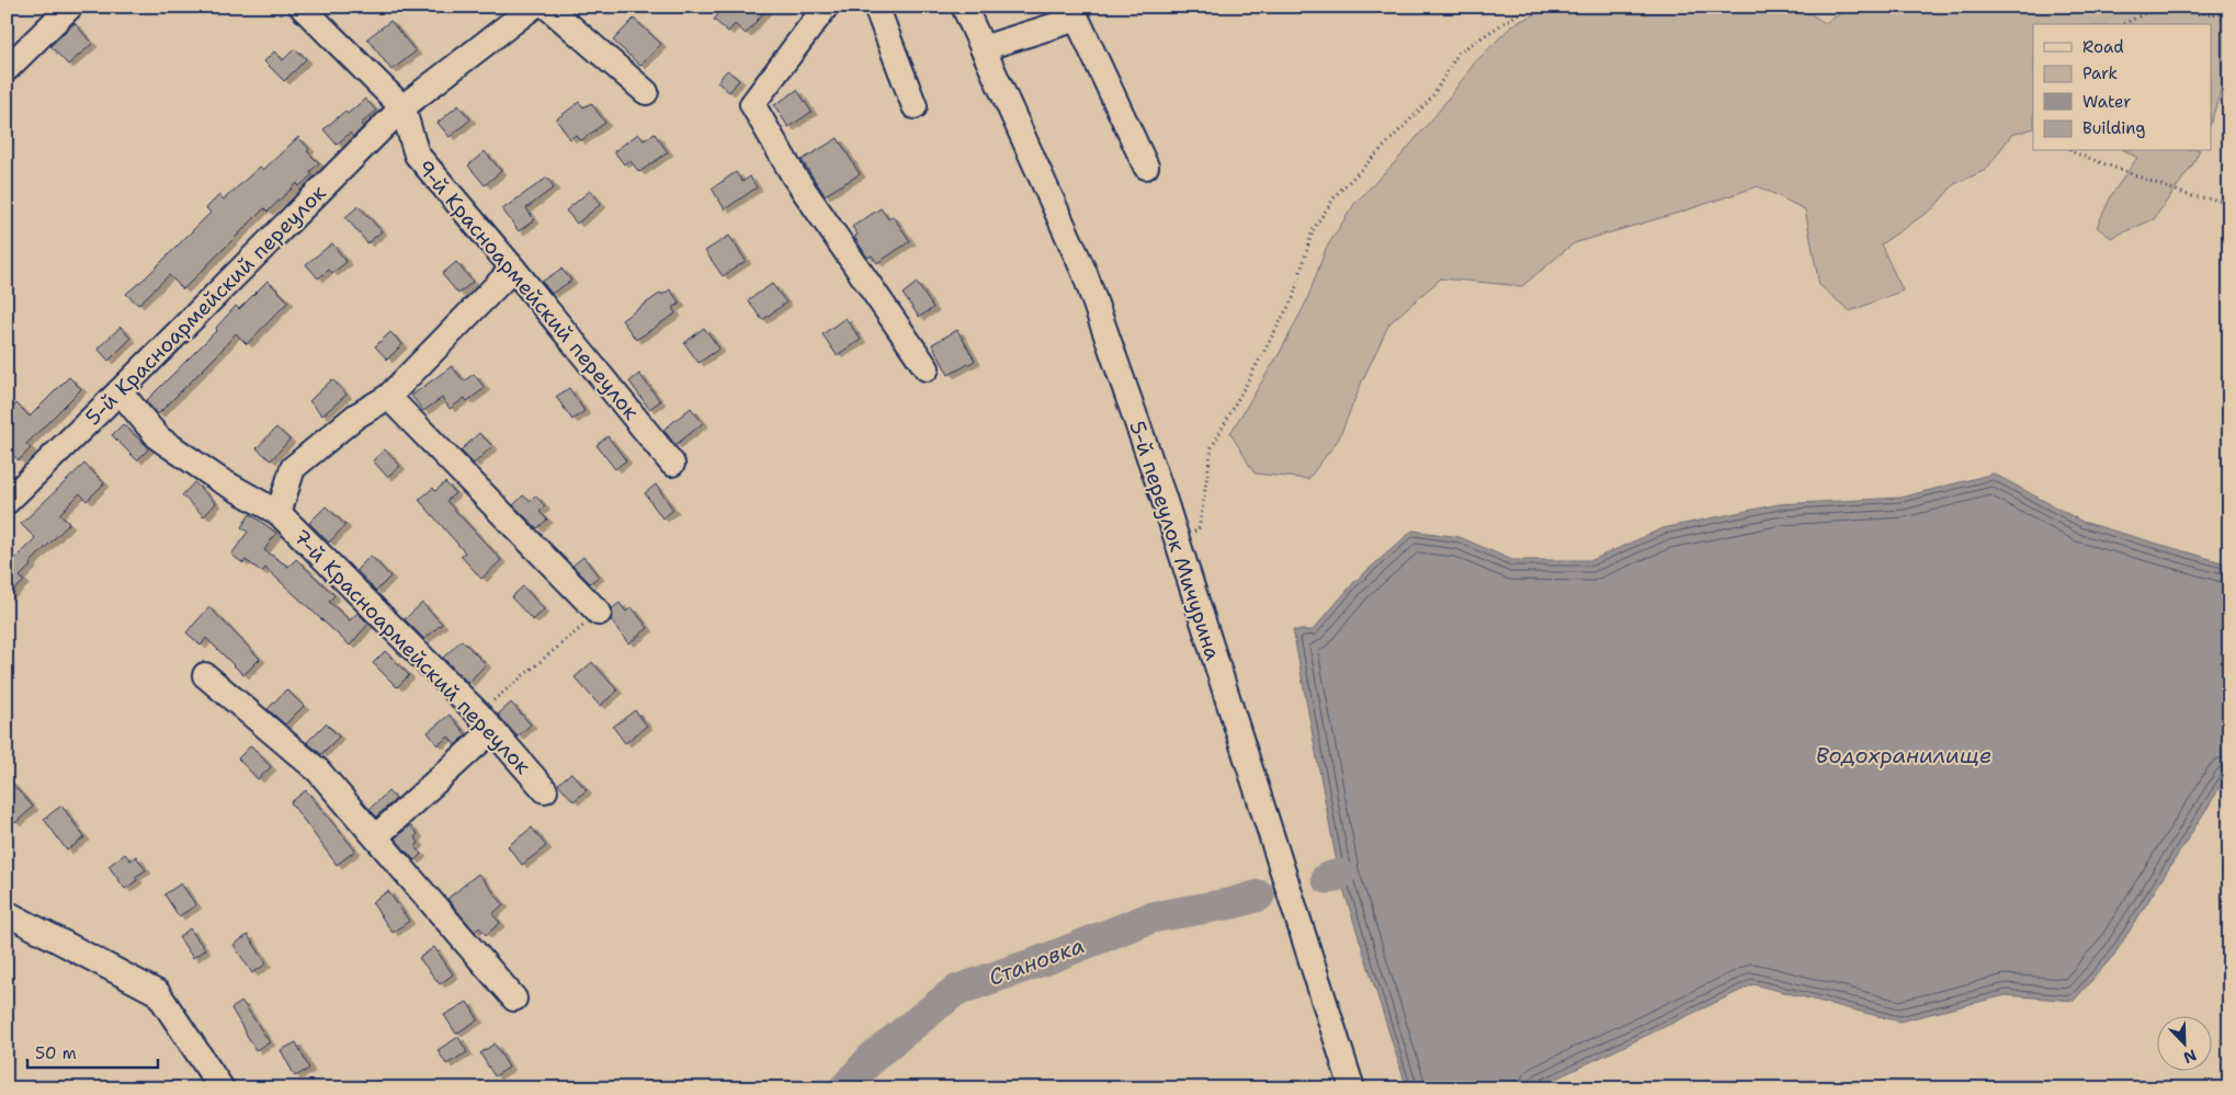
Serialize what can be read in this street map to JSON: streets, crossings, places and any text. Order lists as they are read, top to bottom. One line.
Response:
{"streets":{"street":["9-й Красноармейский переулок","5-й Красноармейский переулок","5-й переулок Мичурина","7-й Красноармейский переулок"]},"crossings":[["9-й Красноармейский переулок","5-й Красноармейский переулок"],["9-й Красноармейский переулок","7-й Красноармейский переулок"],["5-й Красноармейский переулок","7-й Красноармейский переулок"]],"water":["Водохранилище","Становка"],"legend":["Road","Park","Water","Building"],"scale_bar":"50 m","north":"bottom right"}
